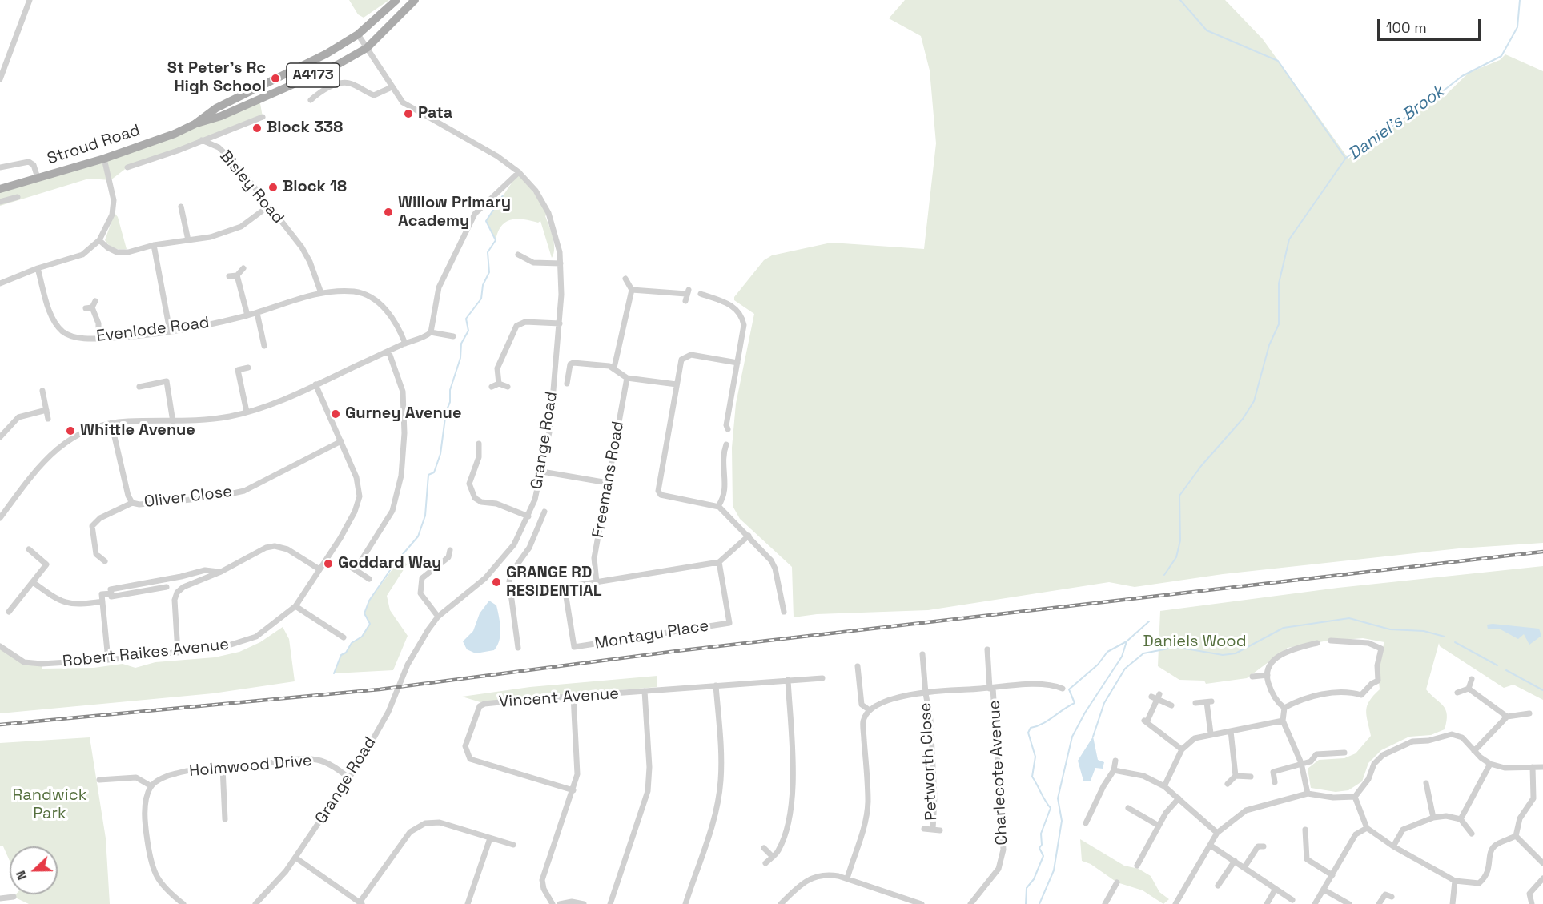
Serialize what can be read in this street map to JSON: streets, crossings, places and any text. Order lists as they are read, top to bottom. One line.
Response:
{"streets":{"main road":["A4173","Stroud Road"],"street":["Bisley Road","Evenlode Road","Grange Road","Freemans Road","Oliver Close","Montagu Place","Robert Raikes Avenue","Vincent Avenue","Petworth Close","Holmwood Drive","Charlecote Avenue"]},"crossings":[["Stroud Road","Bisley Road"],["Stroud Road","Grange Road"],["Bisley Road","Evenlode Road"],["Grange Road","Holmwood Drive"],["Oliver Close","Robert Raikes Avenue"]],"water":["Daniel's Brook"],"parks":["Daniels Wood","Randwick Park"],"places":["St Peter's Rc High School","Pata","Block 338","Block 18","Willow Primary Academy","Gurney Avenue","Whittle Avenue","Goddard Way","GRANGE RD RESIDENTIAL"],"scale_bar":"100 m","north":"left"}
